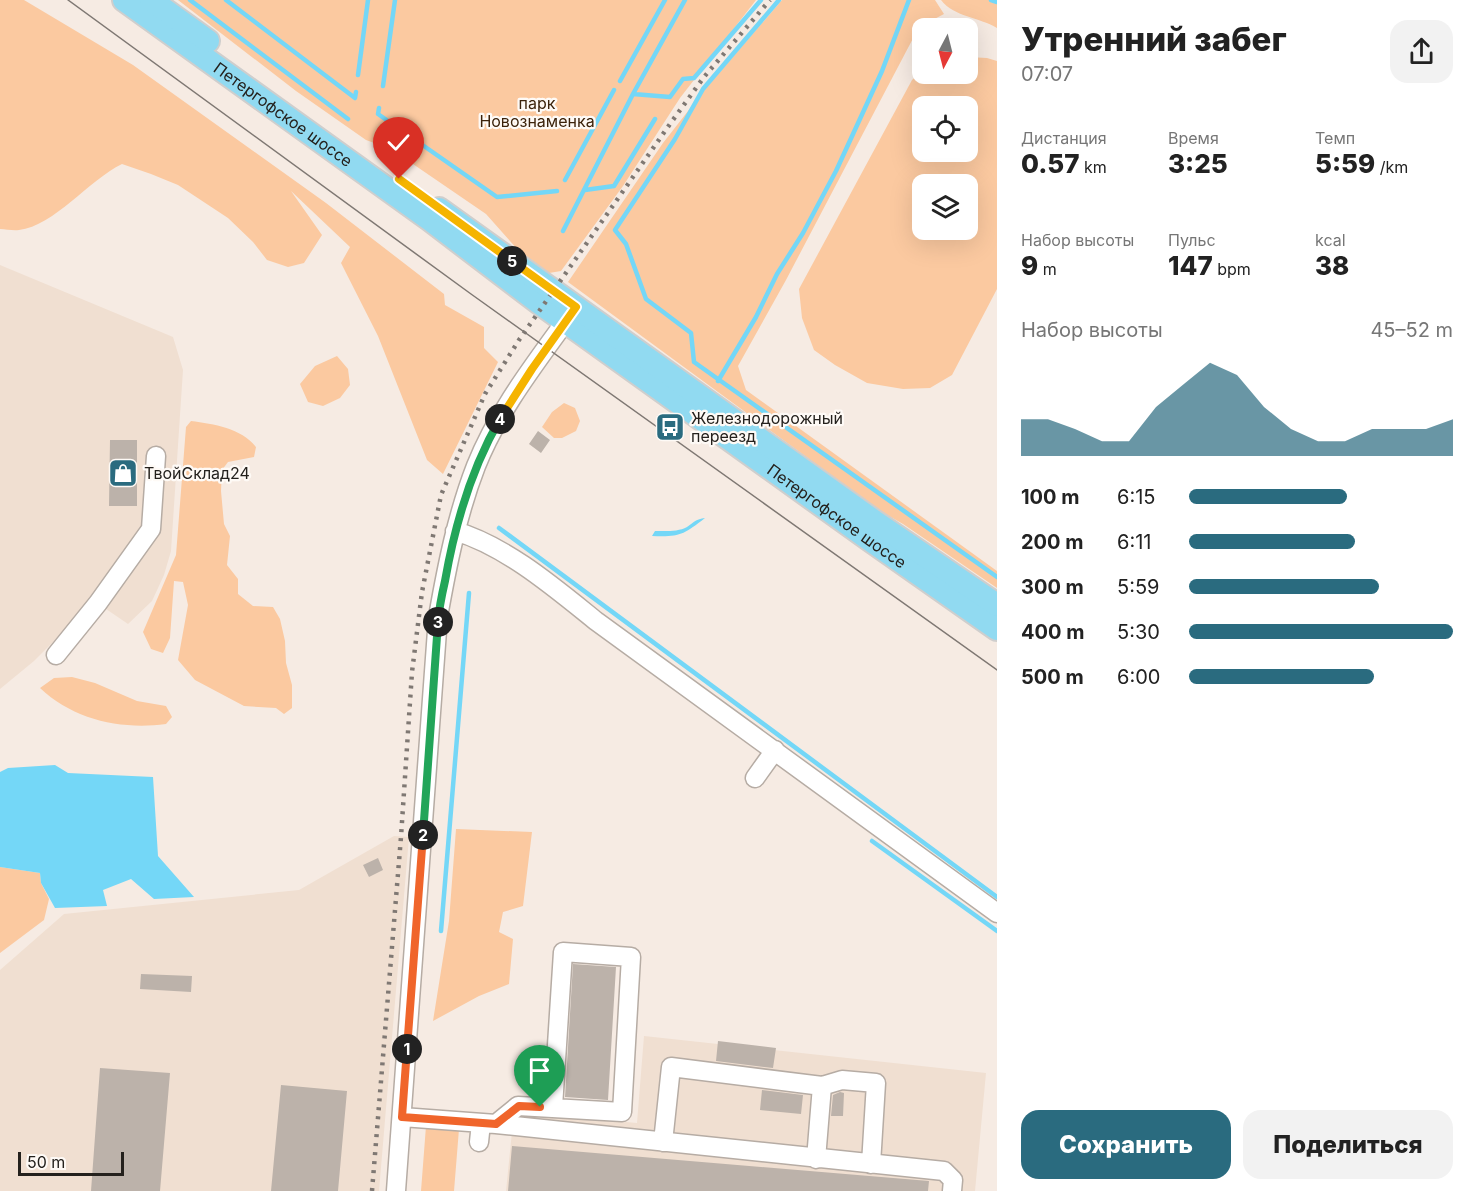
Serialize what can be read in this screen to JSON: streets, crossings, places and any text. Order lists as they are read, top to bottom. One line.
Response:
{"streets":{"main road":["Петергофское шоссе"]},"parks":["парк Новознаменка"],"places":{"bus stop":["Железнодорожный переезд"],"shop":["ТвойСклад24"]},"scale_bar":"50 m","north":"bottom","page":{"heading":["Утренний забег","07:07"],"stats":[["Дистанция","0.57 km"],["Время","3:25"],["Темп","5:59 /km"],["Набор высоты","9 m"],["Пульс","147 bpm"],["kcal","38"]],"pins":["5","4","3","2","1"],"chart":["Набор высоты","45–52 m"],"list":[{"name":"100 m","note":"6:15"},{"name":"200 m","note":"6:11"},{"name":"300 m","note":"5:59"},{"name":"400 m","note":"5:30"},{"name":"500 m","note":"6:00"}],"buttons":["Сохранить","Поделиться"],"scale":"50 m"}}
